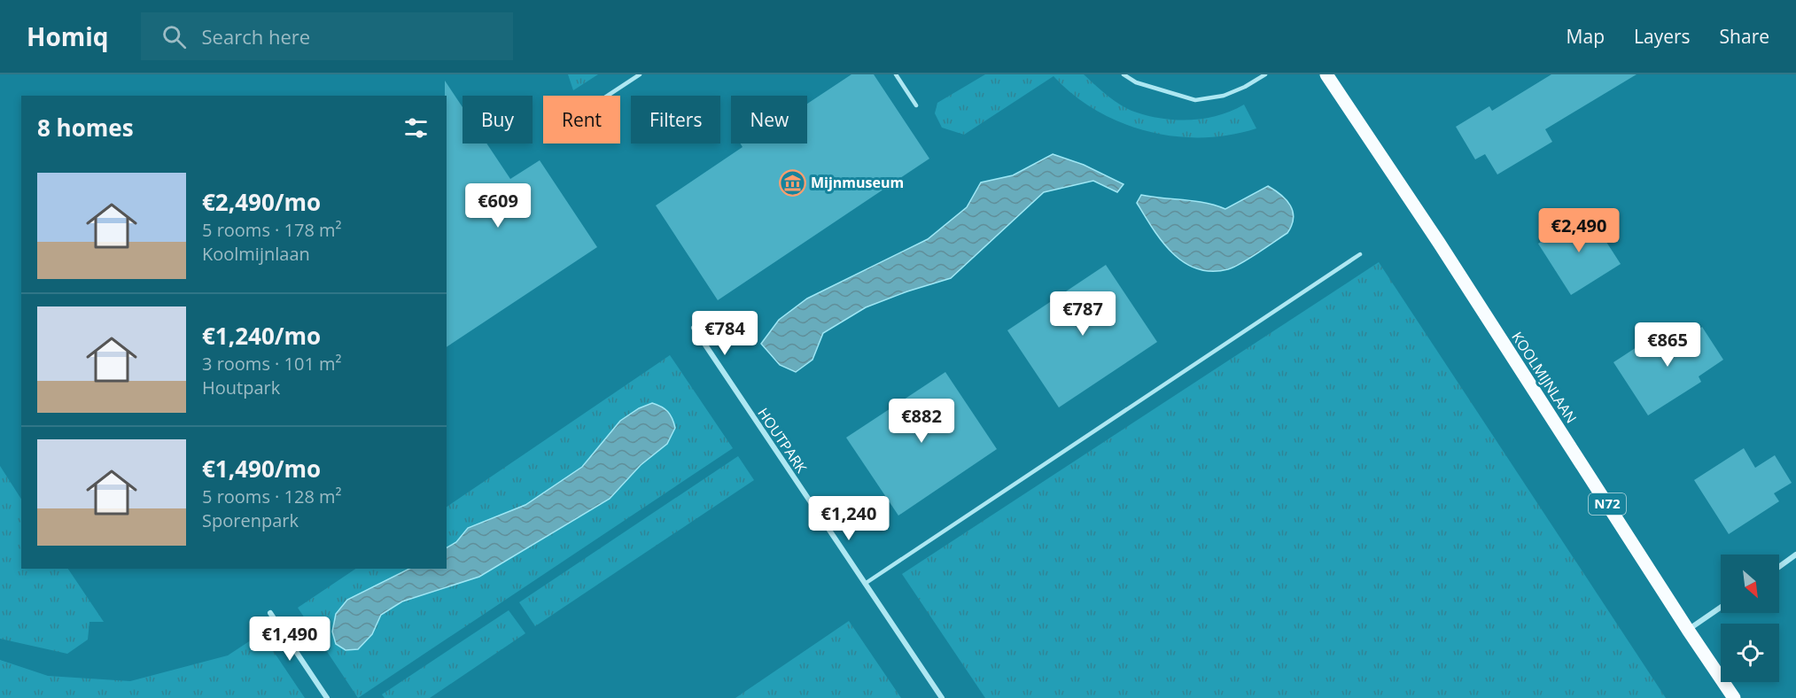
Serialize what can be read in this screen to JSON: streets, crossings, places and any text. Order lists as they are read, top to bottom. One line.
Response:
{"streets":{"main road":["KOOLMIJNLAAN","N72"],"street":["HOUTPARK"]},"places":{"museum":["Mijnmuseum"]},"north":"bottom right","page":{"header":"Homiq","search":"Search here","nav":["Map","Layers","Share"],"chip":["Buy","Rent","Filters","New"],"heading":"8 homes","list":[{"name":"€2,490/mo","note":"5 rooms · 178 m² · Koolmijnlaan"},{"name":"€1,240/mo","note":"3 rooms · 101 m² · Houtpark"},{"name":"€1,490/mo","note":"5 rooms · 128 m² · Sporenpark"}],"price":["€609","€2,490","€787","€784","€865","€882","€1,240","€1,490"]}}
